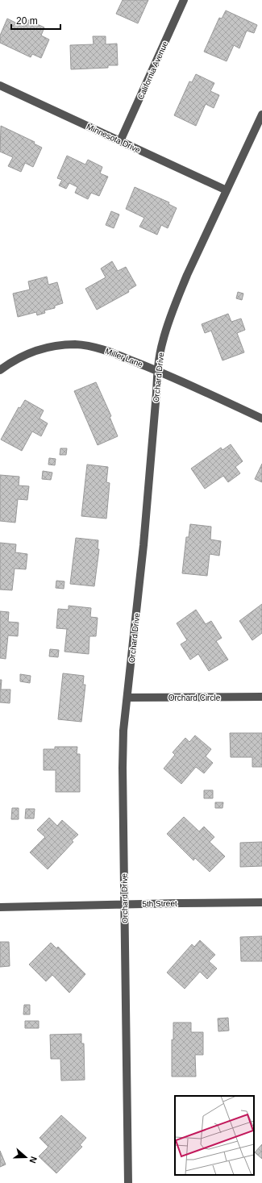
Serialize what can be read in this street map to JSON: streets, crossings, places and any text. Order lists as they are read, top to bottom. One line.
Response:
{"streets":{"street":["California Avenue","Minnesota Drive","Miller Lane","Orchard Drive","Orchard Circle","5th Street"]},"crossings":[["California Avenue","Minnesota Drive"],["Minnesota Drive","Orchard Drive"],["Miller Lane","Orchard Drive"],["Orchard Drive","Orchard Circle"],["Orchard Drive","5th Street"]],"scale_bar":"20 m","north":"right"}
